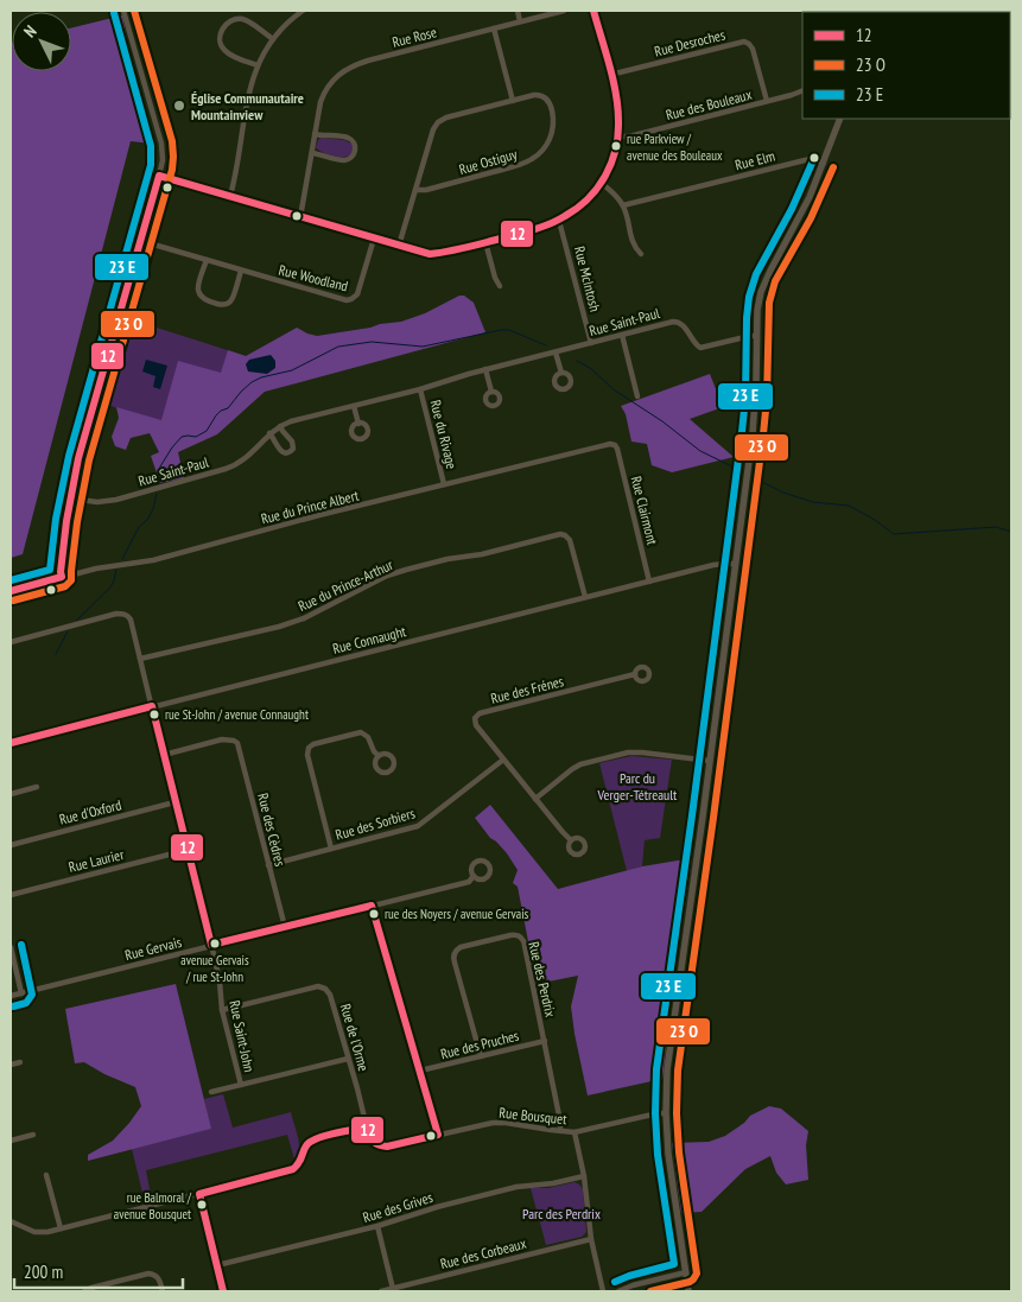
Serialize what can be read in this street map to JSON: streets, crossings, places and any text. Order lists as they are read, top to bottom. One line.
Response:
{"streets":{"street":["Rue Rose","Rue Desroches","Rue des Bouleaux","Rue Elm","Rue Ostiguy","Rue Woodland","Rue McIntosh","Rue Saint-Paul","Rue du Rivage","Rue du Prince Albert","Rue Clairmont","Rue du Prince-Arthur","Rue Connaught","Rue des Frénes","Rue d'Oxford","Rue des Sorbiers","Rue des Cèdres","Rue Laurier","Rue Gervais","Rue des Perdrix","Rue Saint-John","Rue de l'Orme","Rue des Pruches","Rue Bousquet","Rue des Grives","Rue des Corbeaux"]},"crossings":[["Rue Desroches","Rue des Bouleaux"],["Rue McIntosh","Rue Saint-Paul"],["Rue Saint-Paul","Rue du Rivage"],["Rue du Rivage","Rue du Prince Albert"],["Rue du Prince Albert","Rue Clairmont"],["Rue Clairmont","Rue Connaught"],["Rue du Prince-Arthur","Rue Connaught"],["Rue du Prince-Arthur","Rue Saint-John"],["Rue Connaught","Rue Saint-John"],["Rue des Frénes","Rue des Sorbiers"],["Rue d'Oxford","Rue Saint-John"],["Rue des Sorbiers","Rue des Cèdres"],["Rue des Cèdres","Rue Gervais"],["Rue des Cèdres","Rue Saint-John"],["Rue Laurier","Rue Saint-John"],["Rue Gervais","Rue Saint-John"],["Rue des Perdrix","Rue des Pruches"],["Rue des Perdrix","Rue Bousquet"],["Rue Saint-John","Rue de l'Orme"],["Rue de l'Orme","Rue Bousquet"]],"parks":["Parc du Verger-Tétreault","Parc des Perdrix"],"places":["Église Communautaire Mountainview","rue Parkview / avenue des Bouleaux","rue St-John / avenue Connaught","rue des Noyers / avenue Gervais","avenue Gervais / rue St-John","rue Balmoral / avenue Bousquet"],"lines":["transit line 12"],"legend":["12","23 O","23 E"],"scale_bar":"200 m","north":"top left"}
